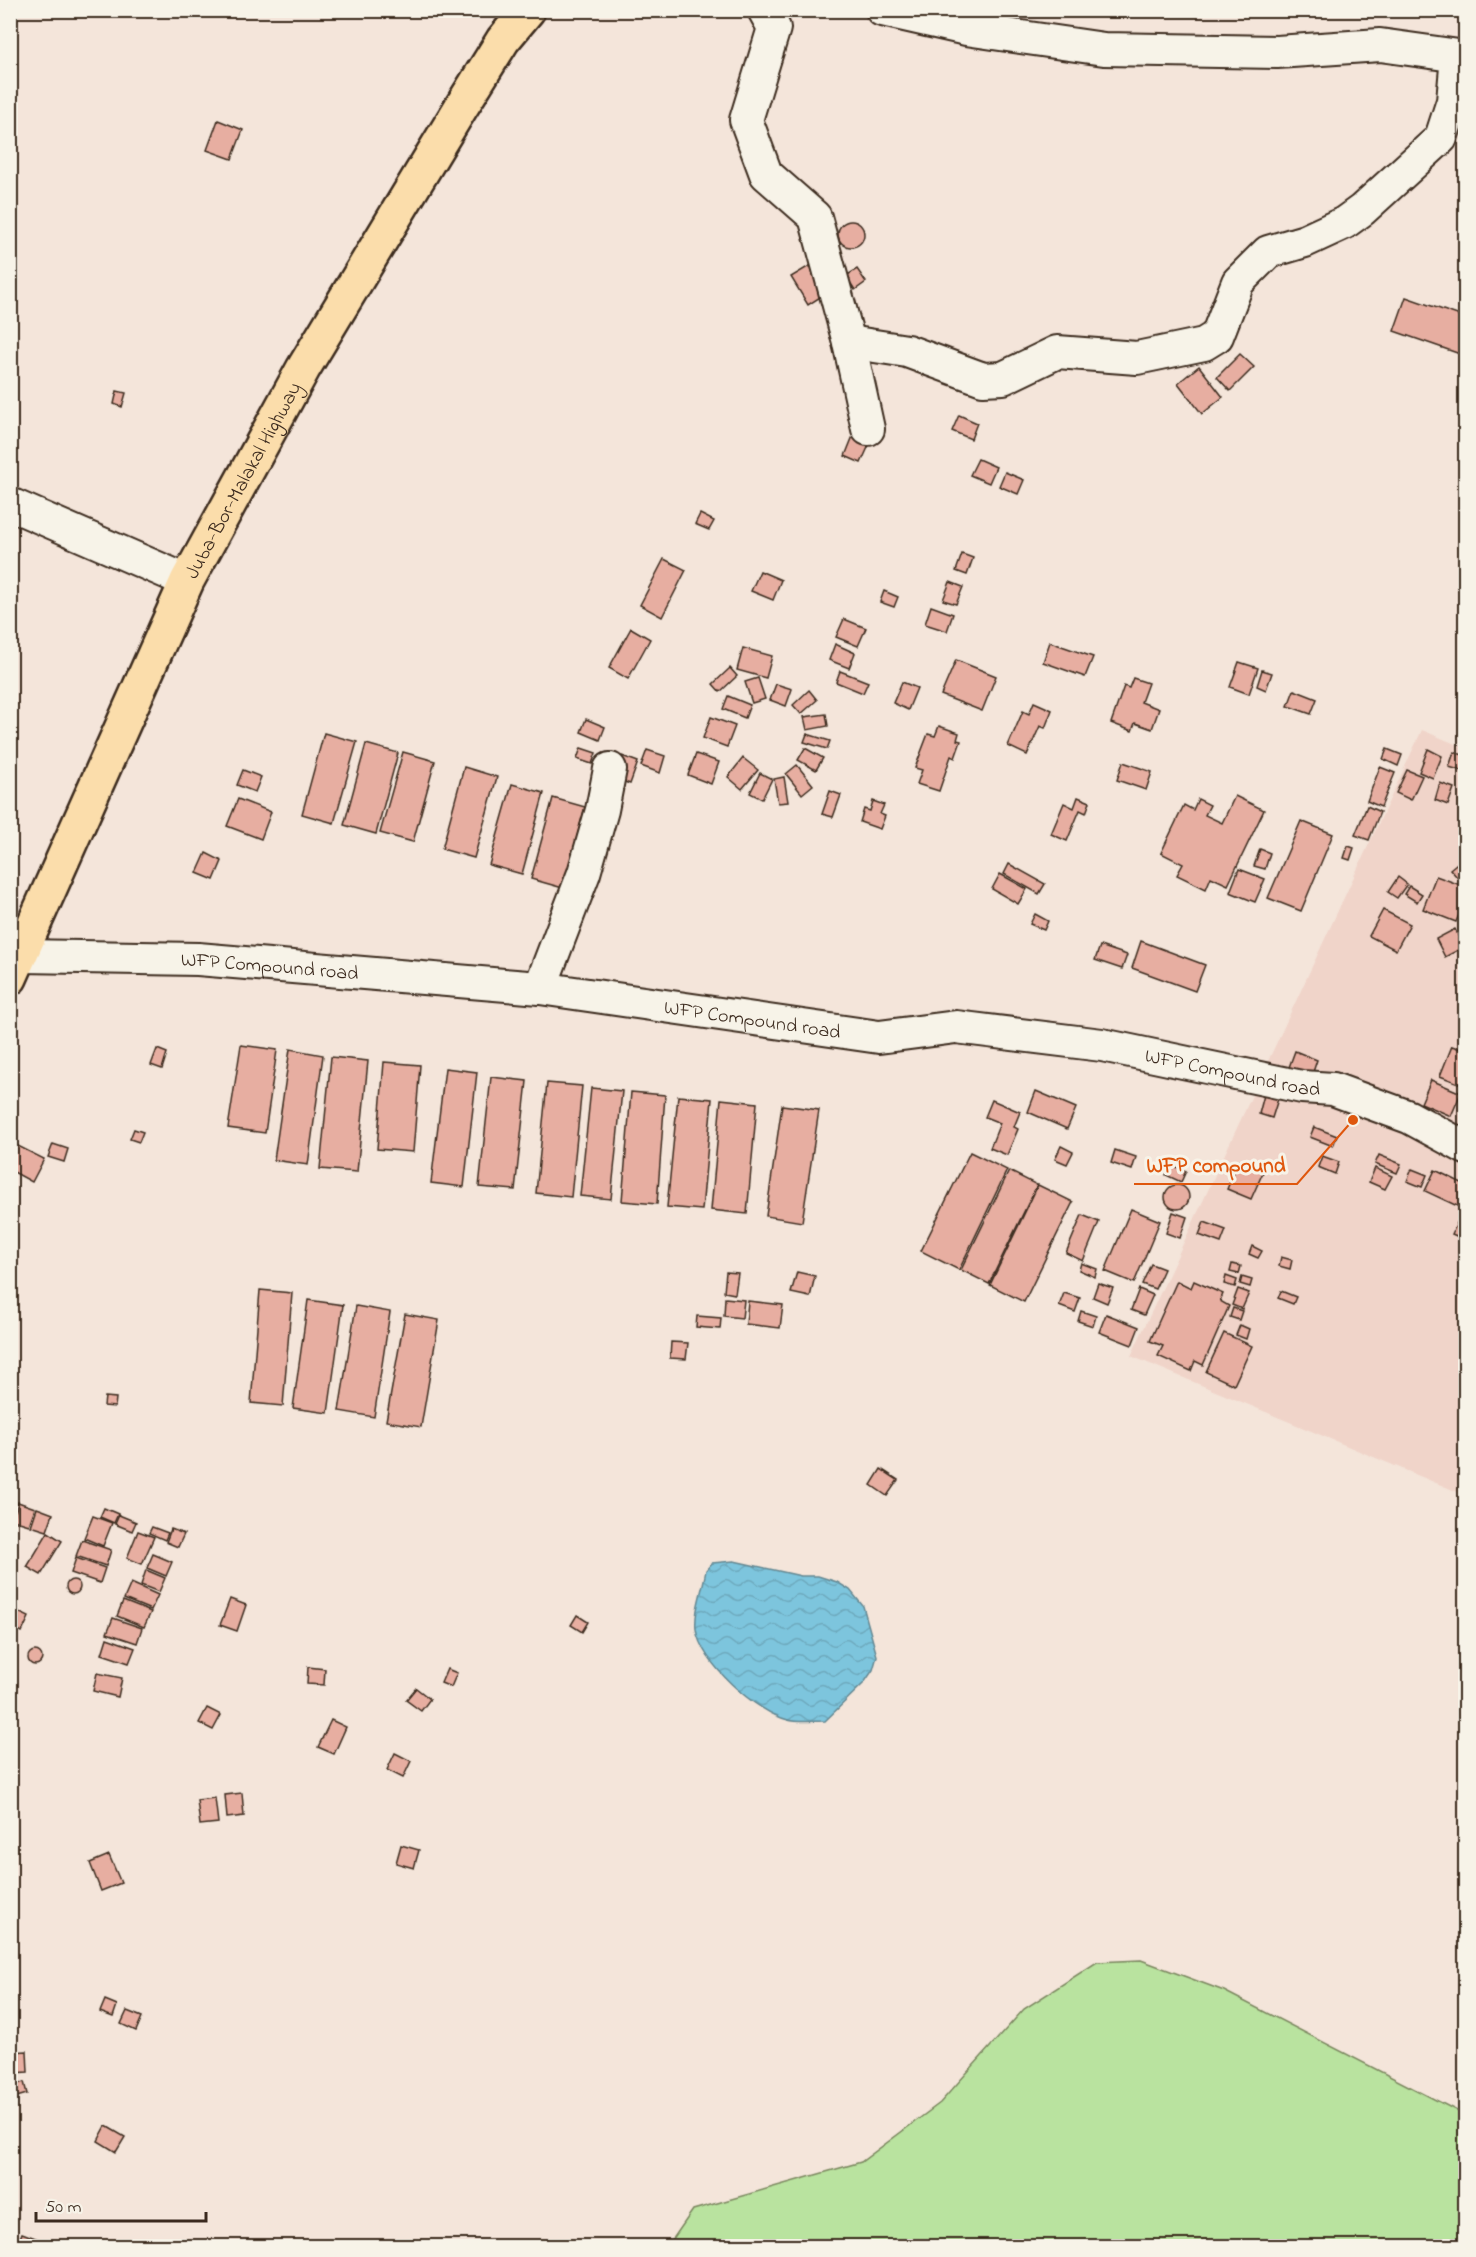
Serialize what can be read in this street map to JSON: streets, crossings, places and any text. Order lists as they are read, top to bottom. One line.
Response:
{"streets":{"main road":["Juba-Bor-Malakal Highway"],"street":["WFP Compound road"]},"crossings":[["Juba-Bor-Malakal Highway","WFP Compound road"]],"places":["WFP compound"],"scale_bar":"50 m"}
